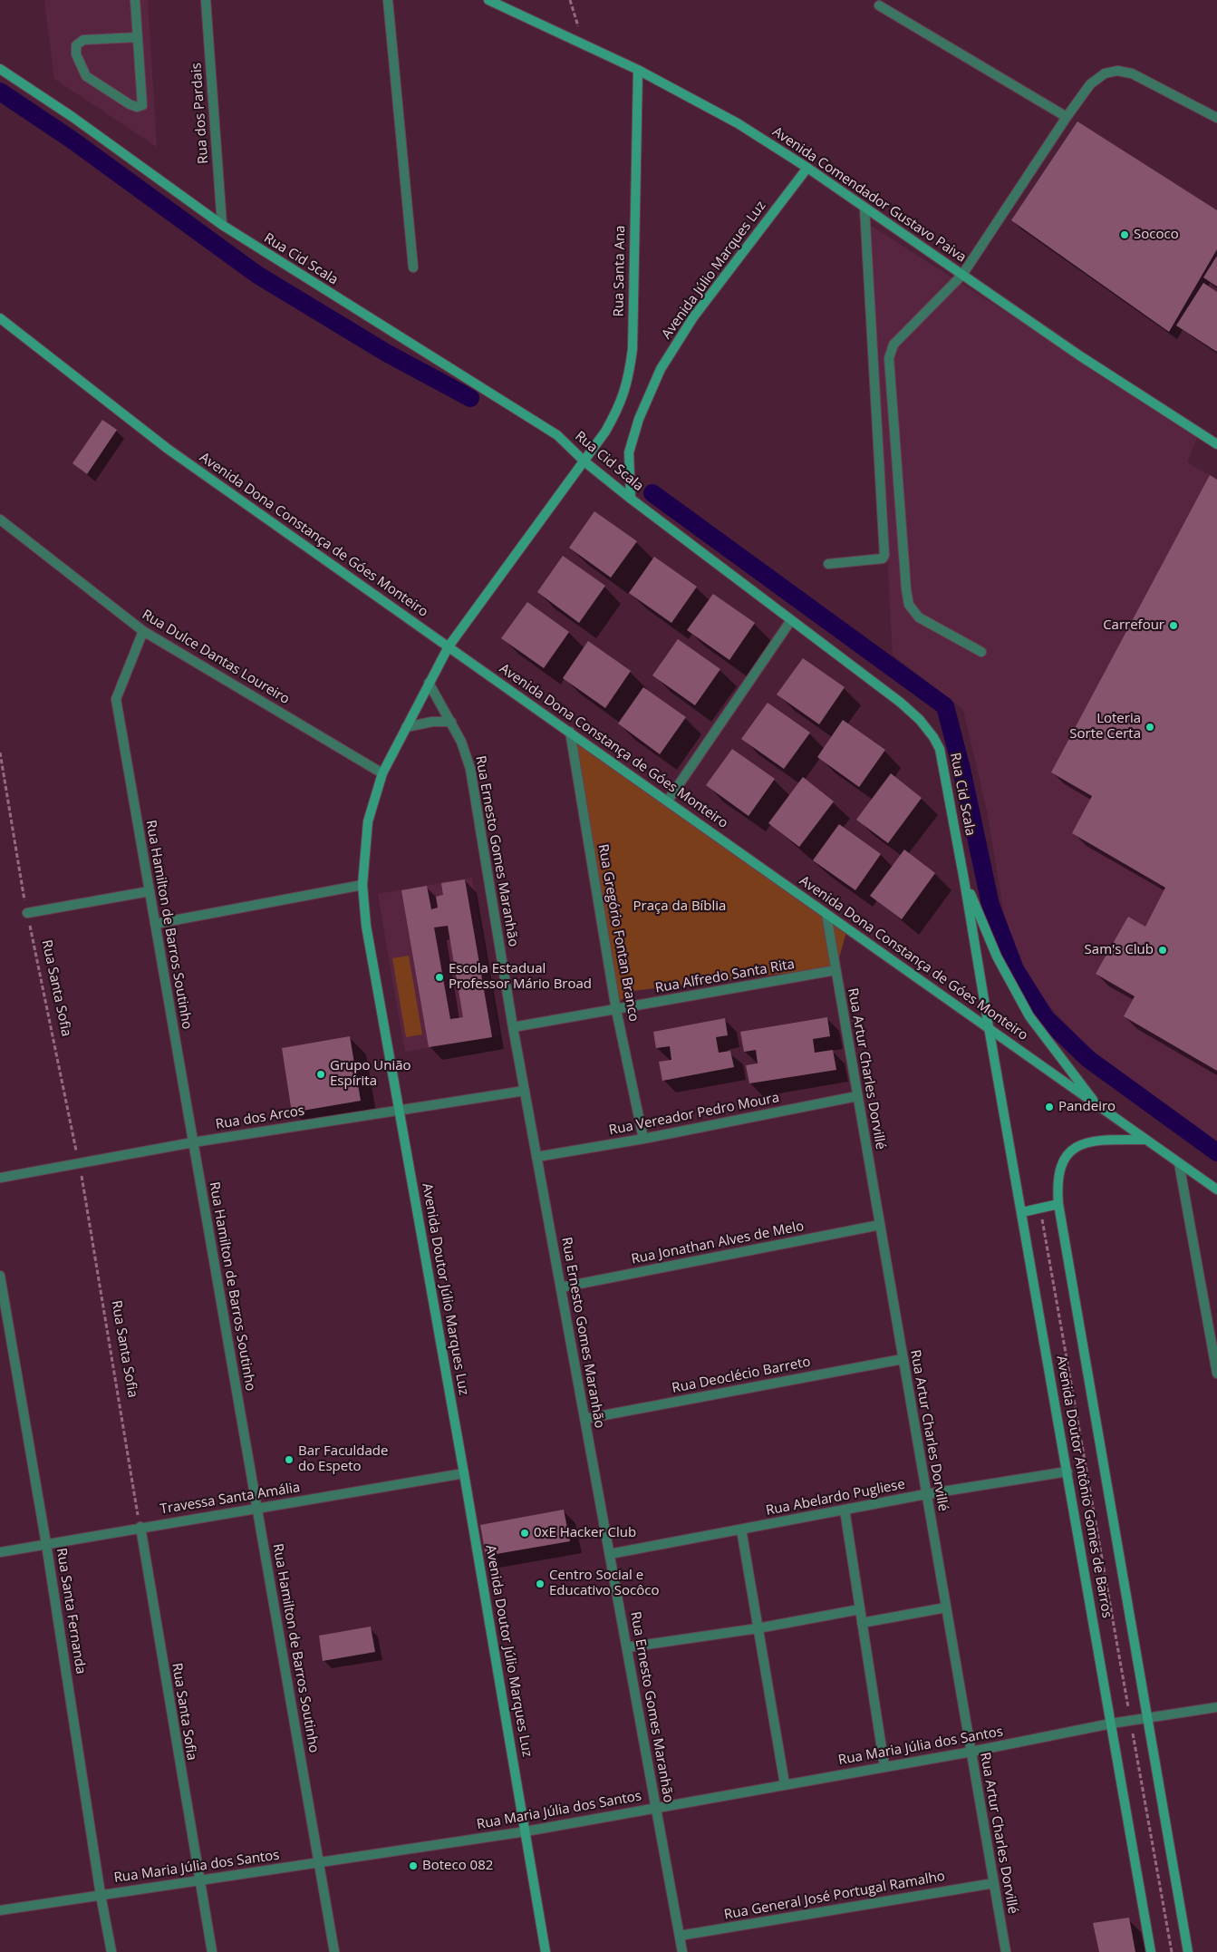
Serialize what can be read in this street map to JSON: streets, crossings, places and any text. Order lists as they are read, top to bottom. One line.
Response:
{"streets":{"main road":["Avenida Comendador Gustavo Paiva","Rua Cid Scala","Avenida Júlio Marques Luz","Rua Santa Ana","Avenida Dona Constança de Góes Monteiro","Avenida Doutor Júlio Marques Luz","Avenida Doutor Antônio Gomes de Barros"],"street":["Rua dos Pardais","Rua Dulce Dantas Loureiro","Rua Ernesto Gomes Maranhão","Rua Hamilton de Barros Soutinho","Rua Gregório Fontan Branco","Rua Alfredo Santa Rita","Rua Santa Sofia","Rua Artur Charles Dorvillé","Rua Vereador Pedro Moura","Rua dos Arcos","Rua Jonathan Alves de Melo","Rua Deoclécio Barreto","Rua Abelardo Pugliese","Travessa Santa Amália","Rua Santa Fernanda","Rua Maria Júlia dos Santos","Rua General José Portugal Ramalho"]},"crossings":[["Rua dos Pardais","Rua Cid Scala"],["Avenida Comendador Gustavo Paiva","Avenida Júlio Marques Luz"],["Avenida Comendador Gustavo Paiva","Rua Santa Ana"],["Rua Cid Scala","Avenida Júlio Marques Luz"],["Rua Cid Scala","Rua Santa Ana"],["Rua Cid Scala","Avenida Dona Constança de Góes Monteiro"],["Rua Cid Scala","Avenida Doutor Antônio Gomes de Barros"],["Avenida Dona Constança de Góes Monteiro","Rua Gregório Fontan Branco"],["Avenida Dona Constança de Góes Monteiro","Rua Artur Charles Dorvillé"],["Avenida Dona Constança de Góes Monteiro","Avenida Doutor Júlio Marques Luz"],["Avenida Dona Constança de Góes Monteiro","Avenida Doutor Antônio Gomes de Barros"],["Rua Dulce Dantas Loureiro","Rua Hamilton de Barros Soutinho"],["Rua Dulce Dantas Loureiro","Avenida Doutor Júlio Marques Luz"],["Rua Ernesto Gomes Maranhão","Rua Alfredo Santa Rita"],["Rua Ernesto Gomes Maranhão","Rua Vereador Pedro Moura"],["Rua Ernesto Gomes Maranhão","Rua dos Arcos"],["Rua Ernesto Gomes Maranhão","Rua Jonathan Alves de Melo"],["Rua Ernesto Gomes Maranhão","Avenida Doutor Júlio Marques Luz"],["Rua Ernesto Gomes Maranhão","Rua Deoclécio Barreto"],["Rua Ernesto Gomes Maranhão","Rua Abelardo Pugliese"],["Rua Ernesto Gomes Maranhão","Rua Maria Júlia dos Santos"],["Rua Ernesto Gomes Maranhão","Rua General José Portugal Ramalho"],["Rua Hamilton de Barros Soutinho","Rua dos Arcos"],["Rua Hamilton de Barros Soutinho","Travessa Santa Amália"],["Rua Hamilton de Barros Soutinho","Rua Maria Júlia dos Santos"],["Rua Gregório Fontan Branco","Rua Alfredo Santa Rita"],["Rua Gregório Fontan Branco","Rua Vereador Pedro Moura"],["Rua Alfredo Santa Rita","Rua Artur Charles Dorvillé"],["Rua Santa Sofia","Rua dos Arcos"],["Rua Santa Sofia","Travessa Santa Amália"],["Rua Santa Sofia","Rua Maria Júlia dos Santos"],["Rua Artur Charles Dorvillé","Rua Vereador Pedro Moura"],["Rua Artur Charles Dorvillé","Rua Jonathan Alves de Melo"],["Rua Artur Charles Dorvillé","Rua Deoclécio Barreto"],["Rua Artur Charles Dorvillé","Rua Abelardo Pugliese"],["Rua Artur Charles Dorvillé","Rua Maria Júlia dos Santos"],["Rua Artur Charles Dorvillé","Rua General José Portugal Ramalho"],["Rua dos Arcos","Avenida Doutor Júlio Marques Luz"],["Avenida Doutor Júlio Marques Luz","Travessa Santa Amália"],["Avenida Doutor Júlio Marques Luz","Rua Maria Júlia dos Santos"],["Avenida Doutor Antônio Gomes de Barros","Rua Abelardo Pugliese"],["Avenida Doutor Antônio Gomes de Barros","Rua Maria Júlia dos Santos"],["Travessa Santa Amália","Rua Santa Fernanda"],["Rua Santa Fernanda","Rua Maria Júlia dos Santos"]],"parks":["Praça da Bíblia"],"places":["Sococo","Carrefour","Loteria Sorte Certa","Sam's Club","Escola Estadual Professor Mário Broad","Grupo União Espírita","Pandeiro","Bar Faculdade do Espeto","0xE Hacker Club","Centro Social e Educativo Socôco","Boteco 082"]}
